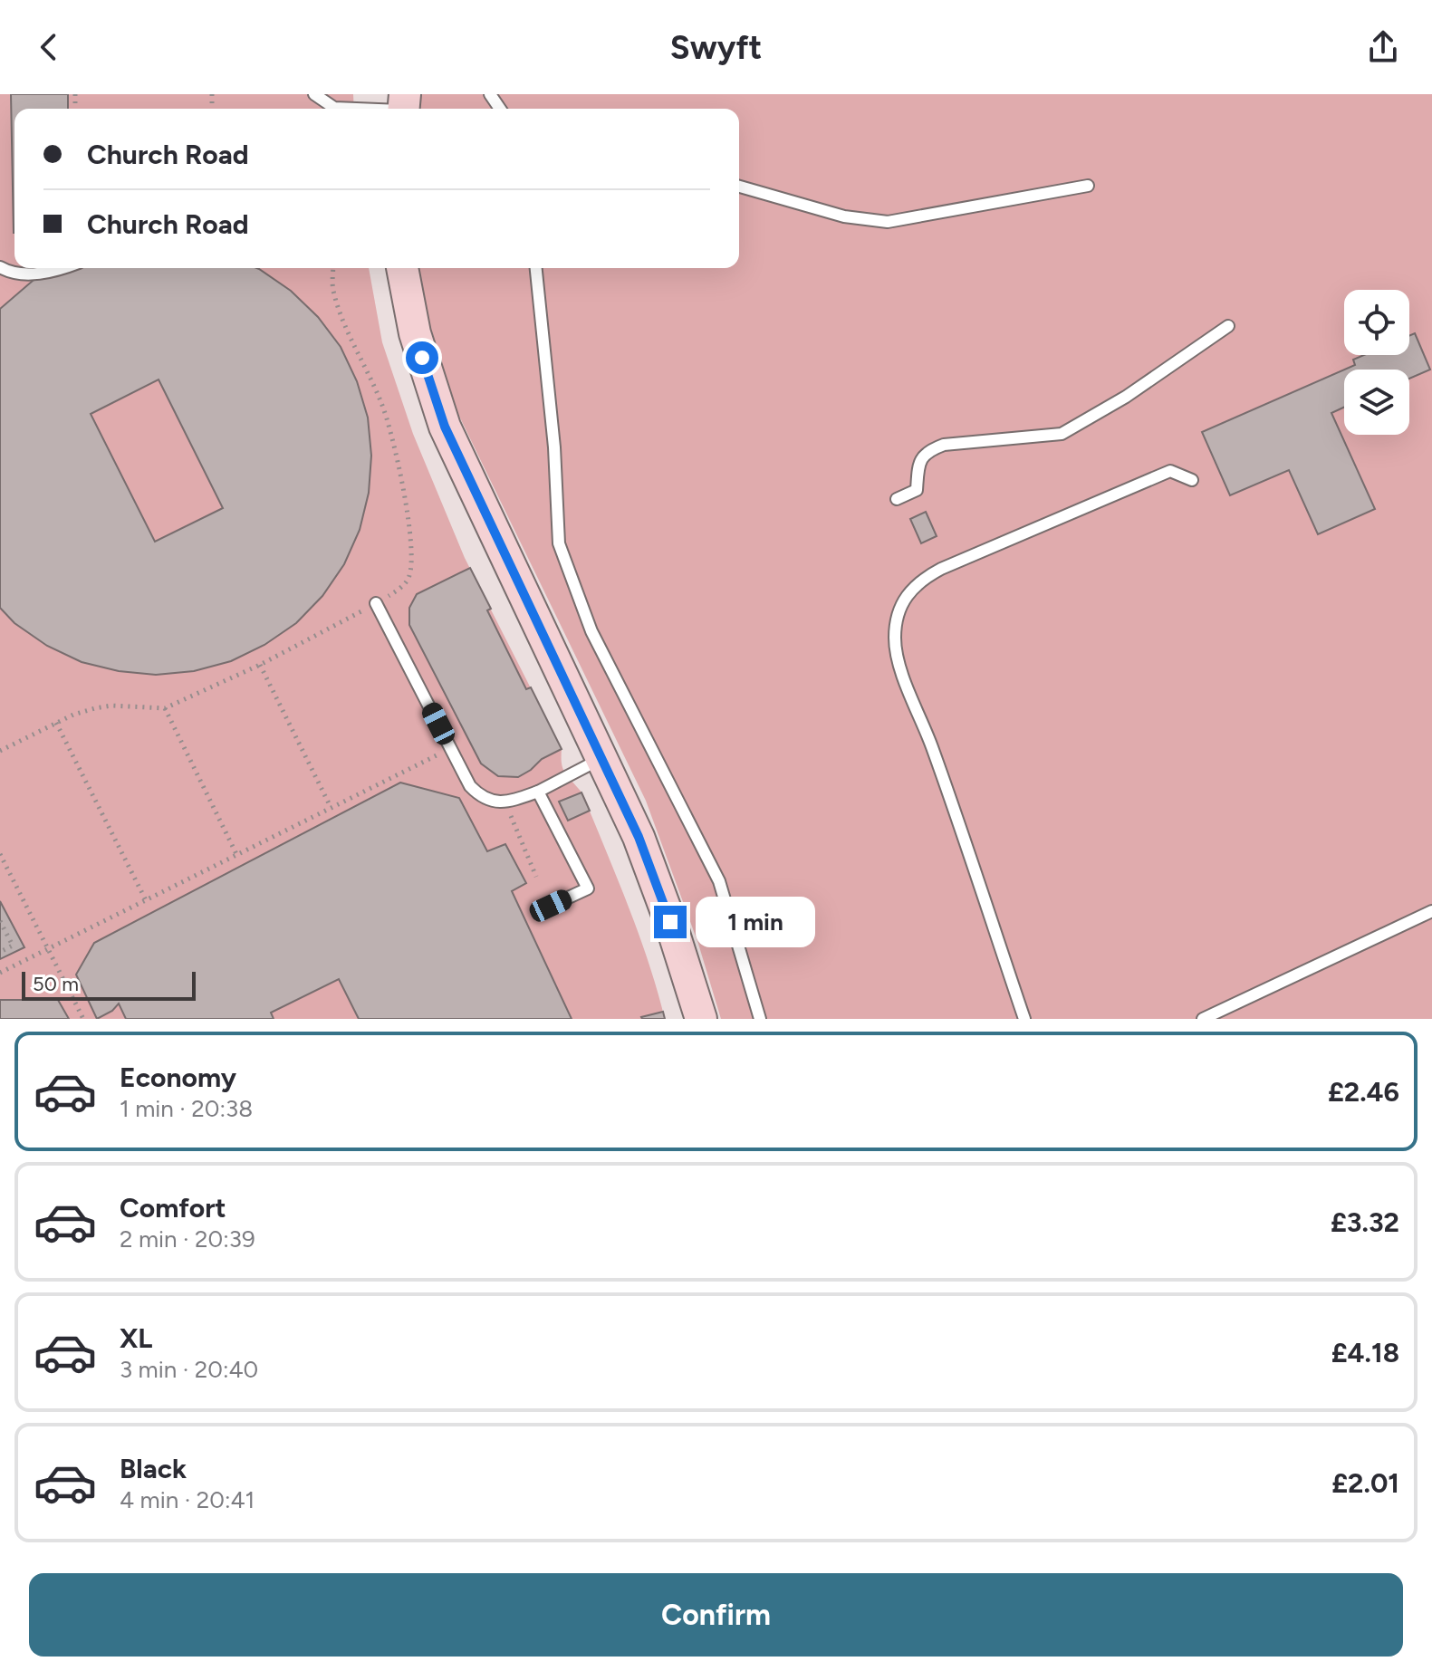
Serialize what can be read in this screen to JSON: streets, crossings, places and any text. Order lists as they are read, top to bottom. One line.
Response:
{"scale_bar":"50 m","page":{"header":"Swyft","banner":["Church Road","Church Road"],"bubble":"1 min","scale":"50 m","list":[{"name":"Economy","note":"1 min · 20:38","value":"£2.46"},{"name":"Comfort","note":"2 min · 20:39","value":"£3.32"},{"name":"XL","note":"3 min · 20:40","value":"£4.18"},{"name":"Black","note":"4 min · 20:41","value":"£2.01"}],"buttons":"Confirm"}}
